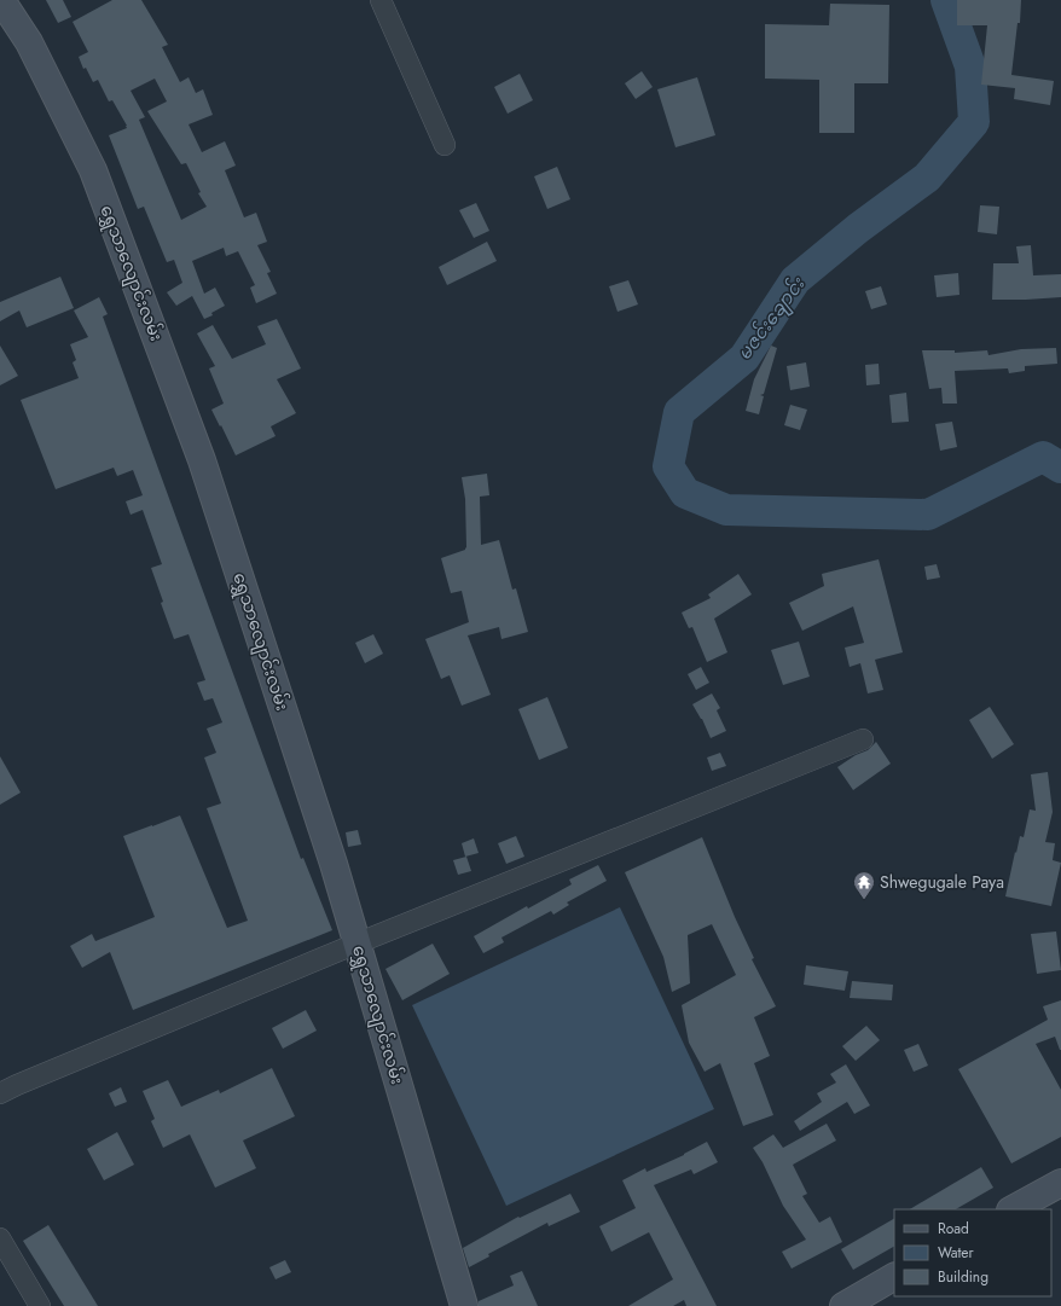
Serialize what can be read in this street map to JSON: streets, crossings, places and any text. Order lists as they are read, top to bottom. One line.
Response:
{"streets":{"street":["ရွှေသာလျောင်းလမ်း"]},"water":["မဇင်းချောင်း"],"places":{"temple":["Shwegugale Paya"]},"legend":["Road","Water","Building"]}
